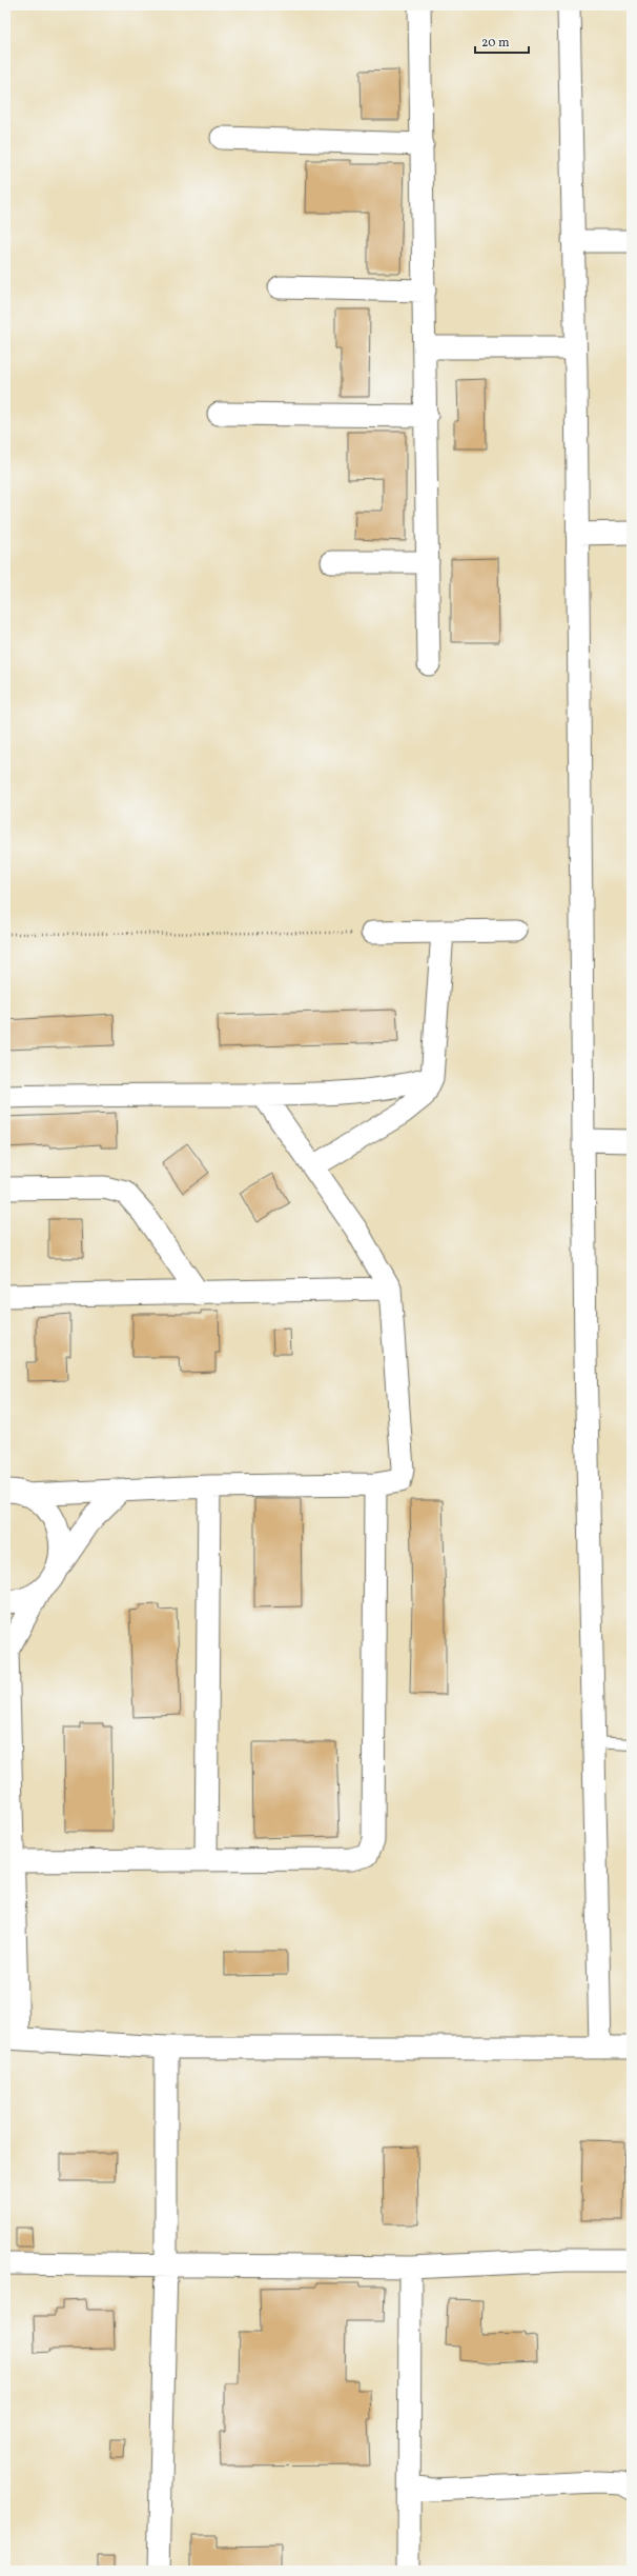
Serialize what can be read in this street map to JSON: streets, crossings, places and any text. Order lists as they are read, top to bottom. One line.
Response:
{"scale_bar":"20 m"}
